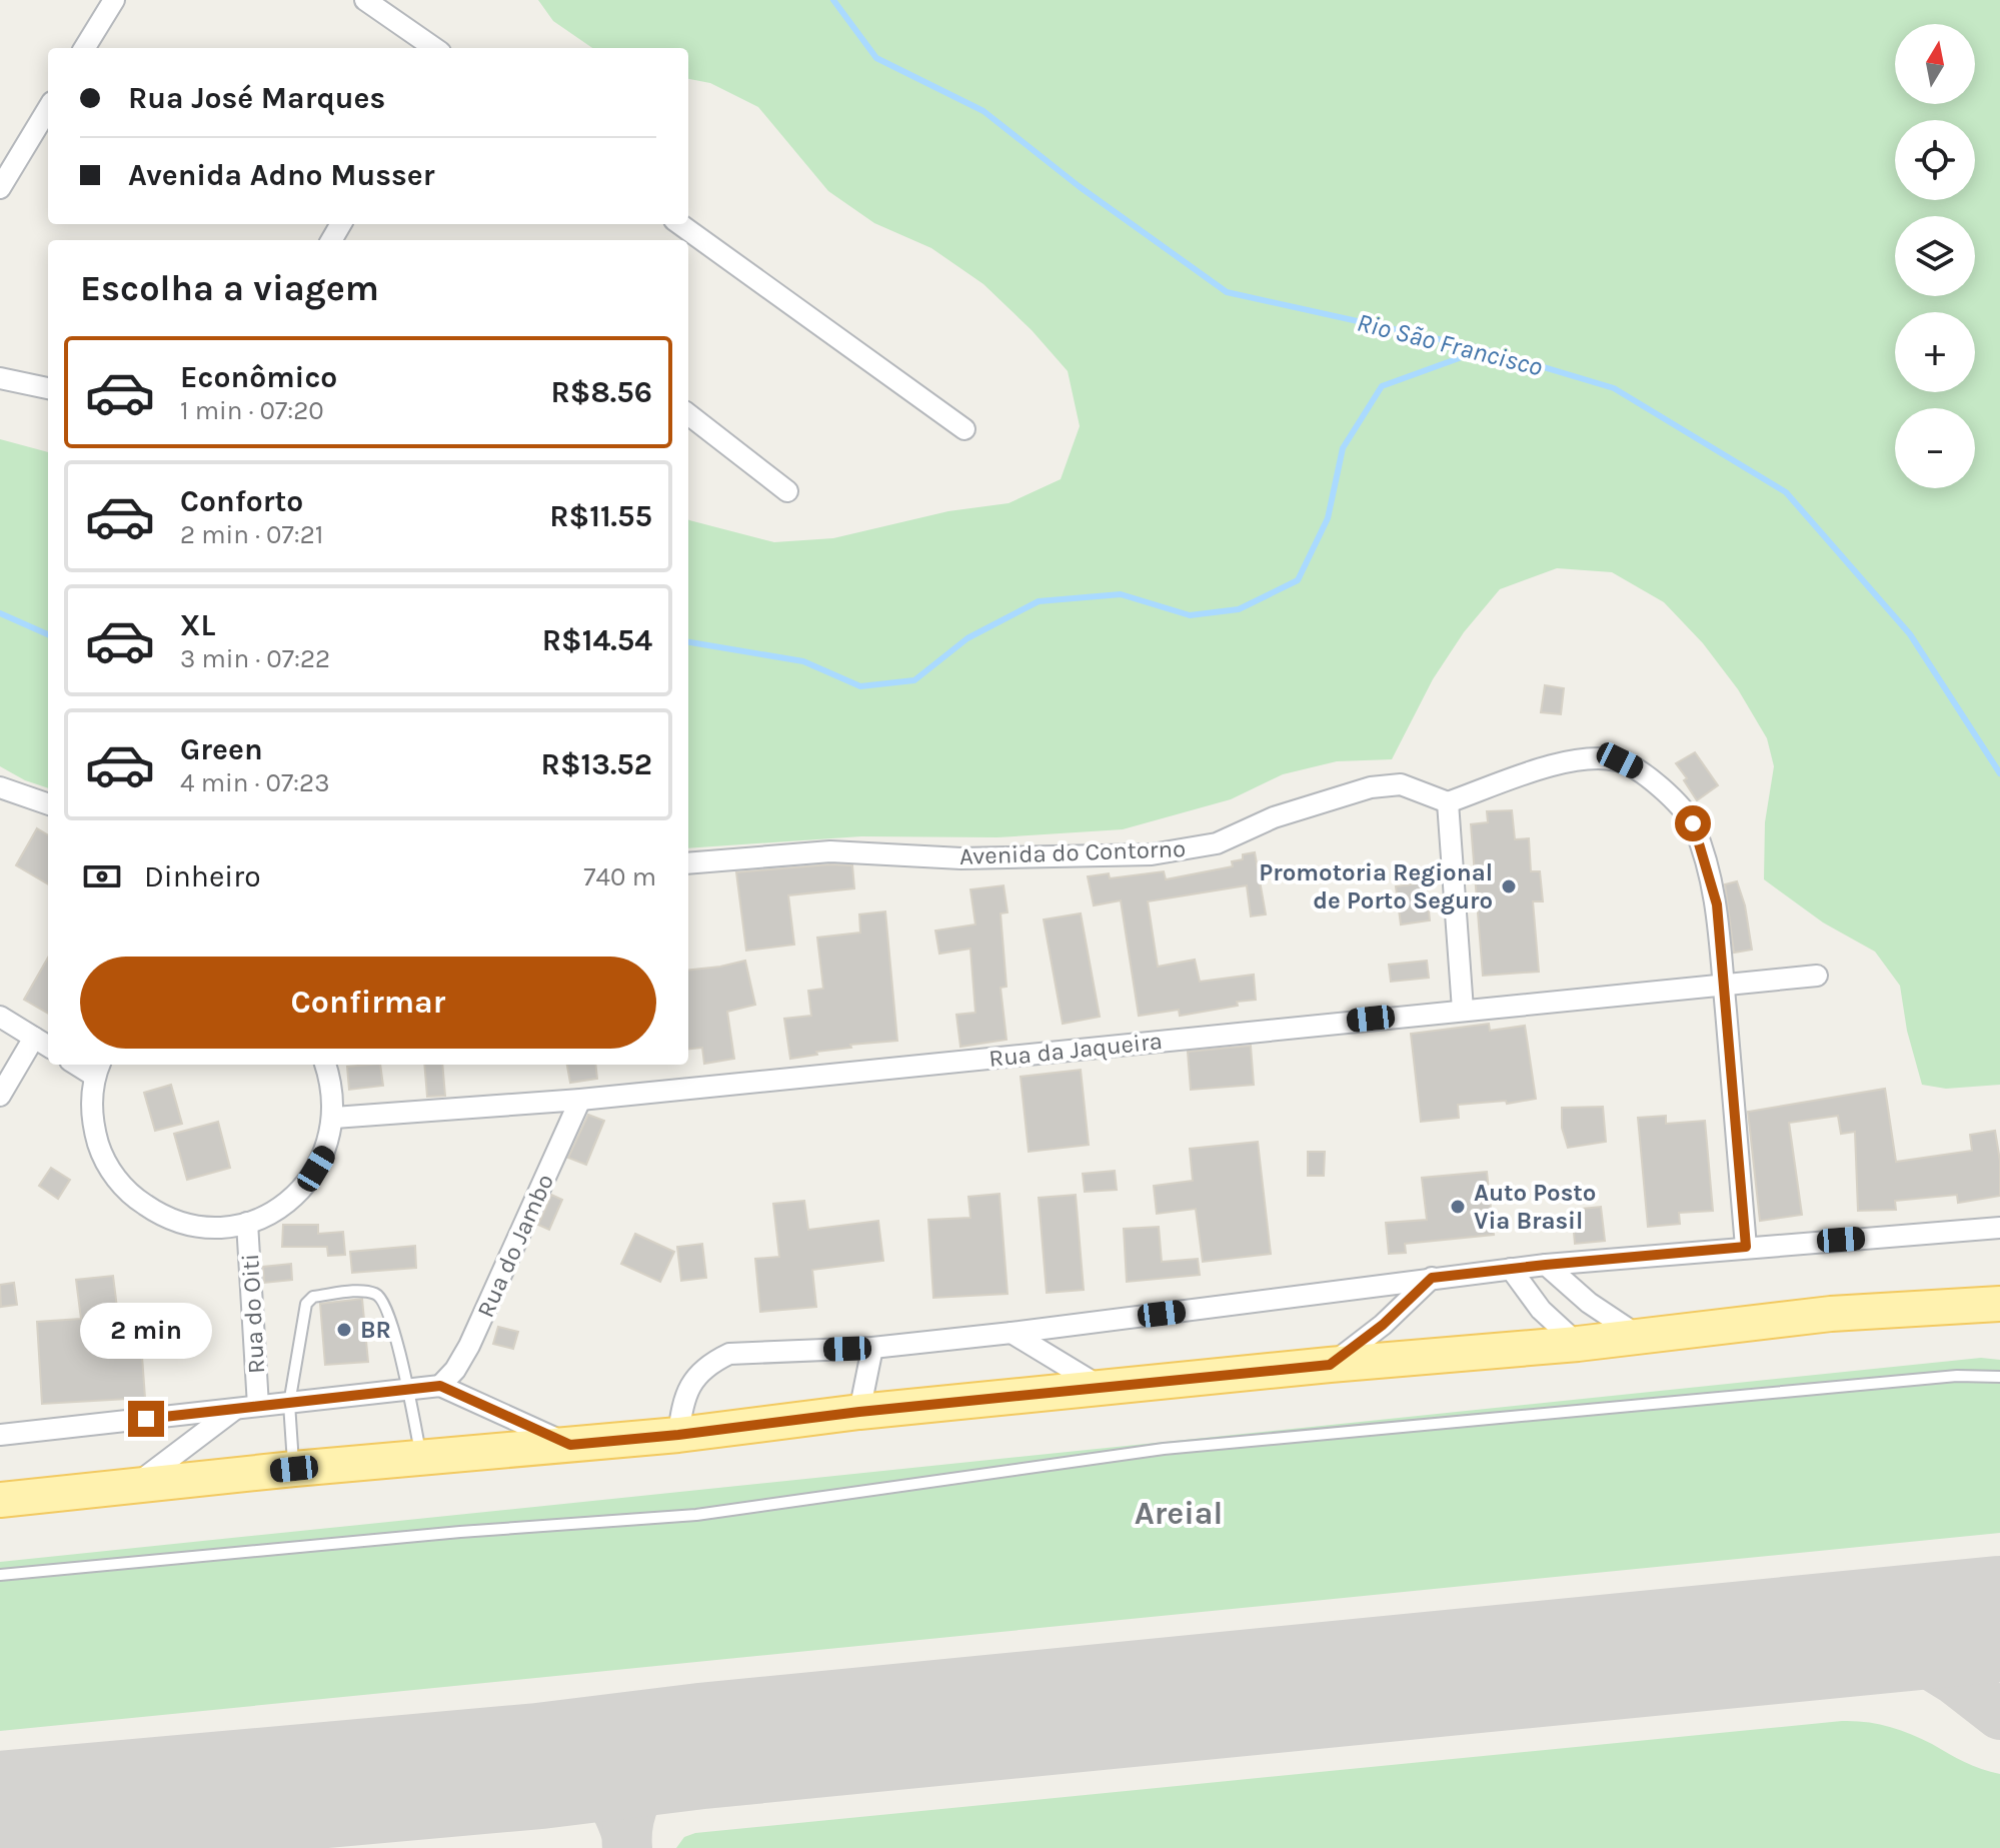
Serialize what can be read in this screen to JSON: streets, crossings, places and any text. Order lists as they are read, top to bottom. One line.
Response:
{"streets":{"street":["Avenida do Contorno","Rua da Jaqueira","Rua do Jambo","Rua do Oiti"]},"crossings":[["Rua da Jaqueira","Rua do Jambo"]],"districts":["Areial"],"water":["Rio São Francisco"],"places":["Promotoria Regional de Porto Seguro","Auto Posto Via Brasil","BR"],"north":"top","page":{"map_buttons":["+","−"],"banner":["Rua José Marques","Avenida Adno Musser"],"heading":"Escolha a viagem","list":[{"name":"Econômico","note":"1 min · 07:20","value":"R$8.56"},{"name":"Conforto","note":"2 min · 07:21","value":"R$11.55"},{"name":"XL","note":"3 min · 07:22","value":"R$14.54"},{"name":"Green","note":"4 min · 07:23","value":"R$13.52"}],"pay":["Dinheiro","740 m"],"buttons":"Confirmar","bubble":"2 min"}}
